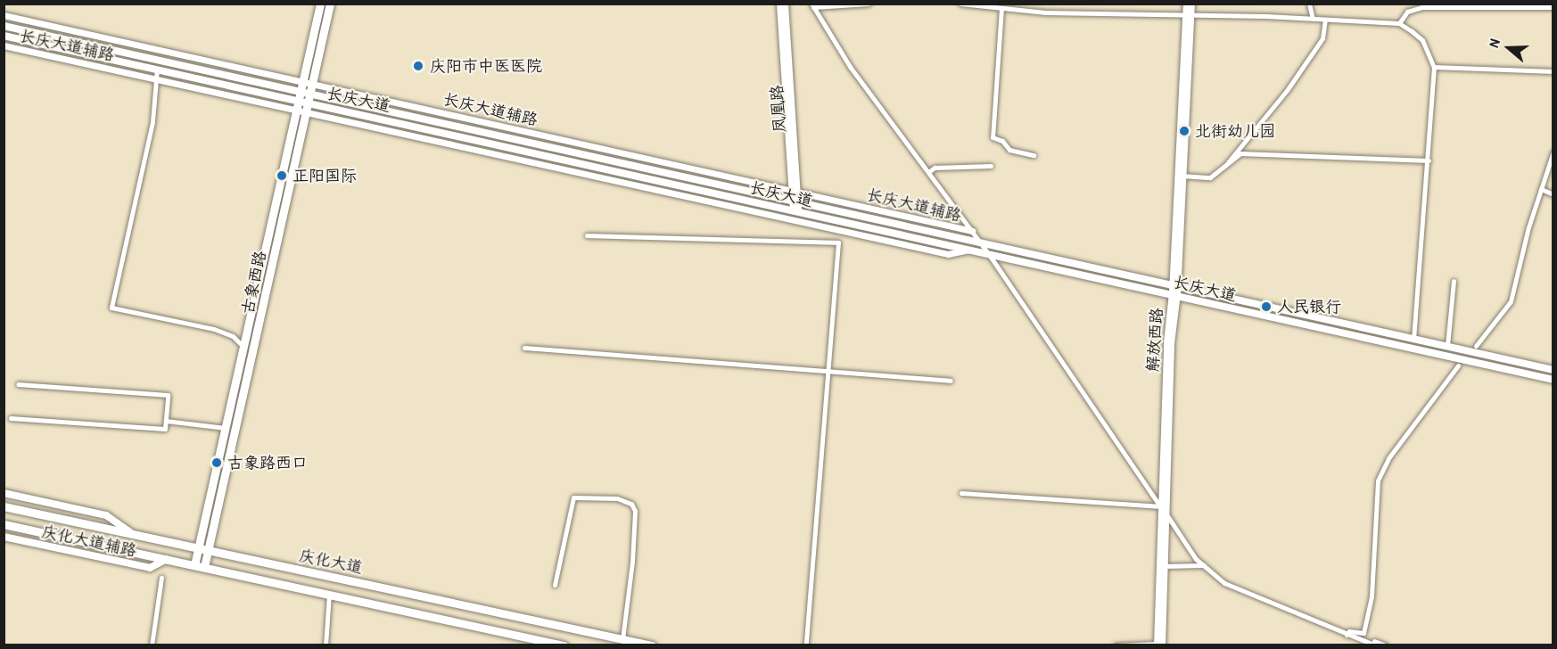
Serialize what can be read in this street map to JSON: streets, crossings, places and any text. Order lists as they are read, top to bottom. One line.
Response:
{"streets":{"main road":["长庆大道","古象西路","庆化大道辅路","庆化大道"],"street":["长庆大道辅路","凤凰路","解放西路"]},"crossings":[["长庆大道辅路","长庆大道"],["长庆大道辅路","凤凰路"],["长庆大道辅路","古象西路"],["长庆大道","凤凰路"],["长庆大道","古象西路"],["长庆大道","解放西路"],["古象西路","庆化大道"],["庆化大道辅路","庆化大道"]],"places":["庆阳市中医医院","北街幼儿园","正阳国际","人民银行","古象路西口"],"north":"left"}
